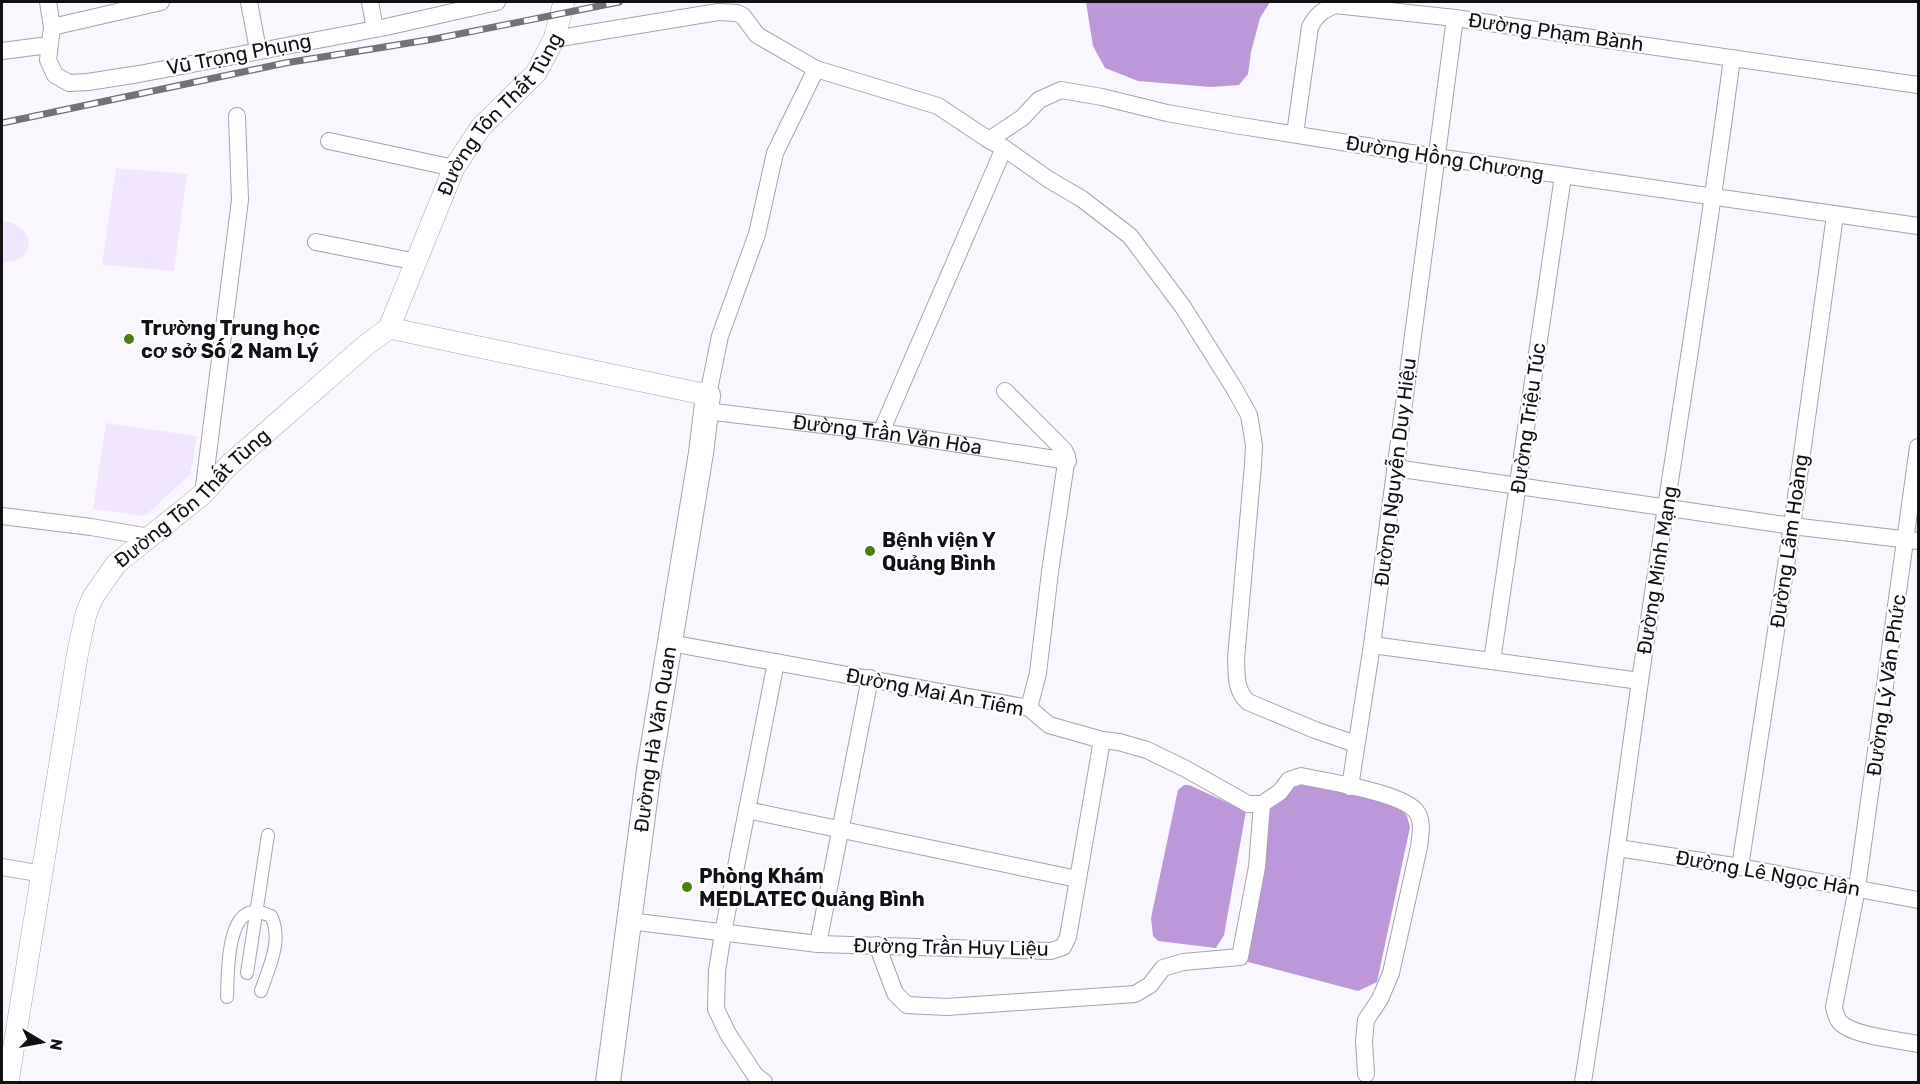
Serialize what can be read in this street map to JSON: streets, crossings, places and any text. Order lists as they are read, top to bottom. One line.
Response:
{"streets":{"main road":["Đường Hà Văn Quan"],"street":["Đường Phạm Bành","Vũ Trọng Phụng","Đường Tôn Thất Tùng","Đường Hồng Chương","Đường Triệu Túc","Đường Trần Văn Hòa","Đường Nguyễn Duy Hiệu","Đường Lâm Hoàng","Đường Minh Mạng","Đường Lý Văn Phức","Đường Mai An Tiêm","Đường Lê Ngọc Hân","Đường Trần Huy Liệu"]},"crossings":[["Đường Phạm Bành","Đường Hồng Chương"],["Đường Phạm Bành","Đường Nguyễn Duy Hiệu"],["Đường Phạm Bành","Đường Minh Mạng"],["Đường Tôn Thất Tùng","Đường Trần Văn Hòa"],["Đường Hồng Chương","Đường Triệu Túc"],["Đường Hồng Chương","Đường Nguyễn Duy Hiệu"],["Đường Hồng Chương","Đường Lâm Hoàng"],["Đường Hồng Chương","Đường Minh Mạng"],["Đường Trần Văn Hòa","Đường Hà Văn Quan"],["Đường Lâm Hoàng","Đường Lê Ngọc Hân"],["Đường Minh Mạng","Đường Lê Ngọc Hân"],["Đường Lý Văn Phức","Đường Lê Ngọc Hân"],["Đường Mai An Tiêm","Đường Hà Văn Quan"],["Đường Mai An Tiêm","Đường Trần Huy Liệu"],["Đường Hà Văn Quan","Đường Trần Huy Liệu"]],"places":["Trường Trung học cơ sở Số 2 Nam Lý","Bệnh viện Y Quảng Bình","Phòng Khám MEDLATEC Quảng Bình"],"north":"right"}
